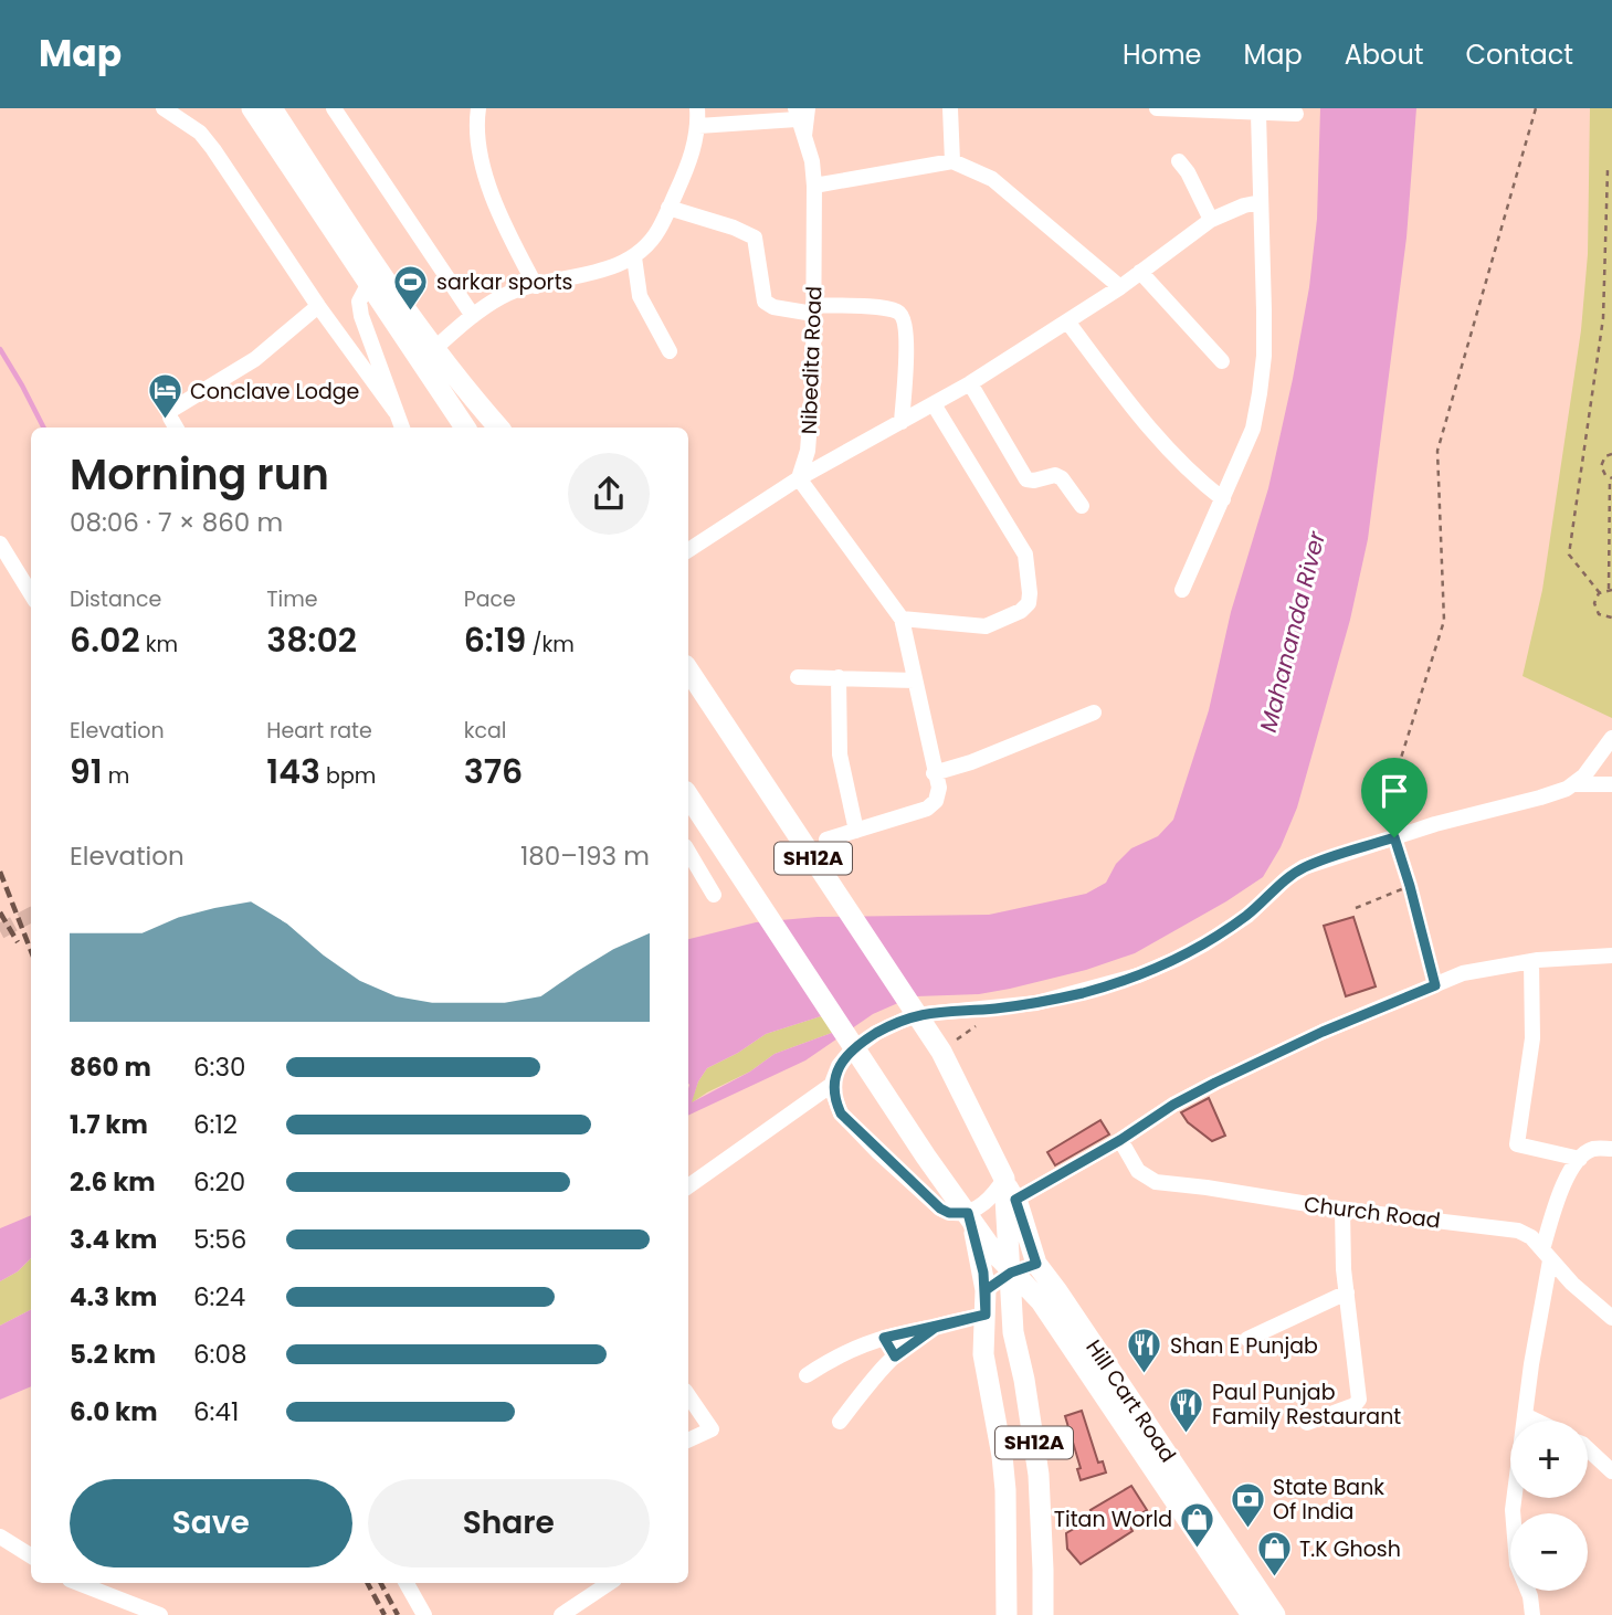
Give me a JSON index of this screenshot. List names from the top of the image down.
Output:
{
  "streets": {
    "main road": ["SH12A", "Hill Cart Road"],
    "street": ["Nibedita Road", "Church Road"]
  },
  "crossings": [
    ["SH12A", "Hill Cart Road"]
  ],
  "water": ["Mahananda River"],
  "places": {
    "sports": ["sarkar sports"],
    "hotel": ["Conclave Lodge"],
    "restaurant": ["Shan E Punjab", "Paul Punjab Family Restaurant"],
    "bank": ["State Bank Of India"],
    "shop": ["Titan World", "T.K Ghosh"]
  },
  "page": {
    "header": "Map",
    "nav": [
      "Home",
      "Map",
      "About",
      "Contact"
    ],
    "heading": ["Morning run", "08:06 · 7 × 860 m"],
    "stats": [
      ["Distance", "6.02 km"],
      ["Time", "38:02"],
      ["Pace", "6:19 /km"],
      ["Elevation", "91 m"],
      ["Heart rate", "143 bpm"],
      ["kcal", "376"]
    ],
    "chart": ["Elevation", "180–193 m"],
    "list": [
      {
        "name": "860 m",
        "note": "6:30"
      },
      {
        "name": "1.7 km",
        "note": "6:12"
      },
      {
        "name": "2.6 km",
        "note": "6:20"
      },
      {
        "name": "3.4 km",
        "note": "5:56"
      },
      {
        "name": "4.3 km",
        "note": "6:24"
      },
      {
        "name": "5.2 km",
        "note": "6:08"
      },
      {
        "name": "6.0 km",
        "note": "6:41"
      }
    ],
    "map_buttons": ["+", "−"],
    "buttons": ["Save", "Share"]
  }
}
